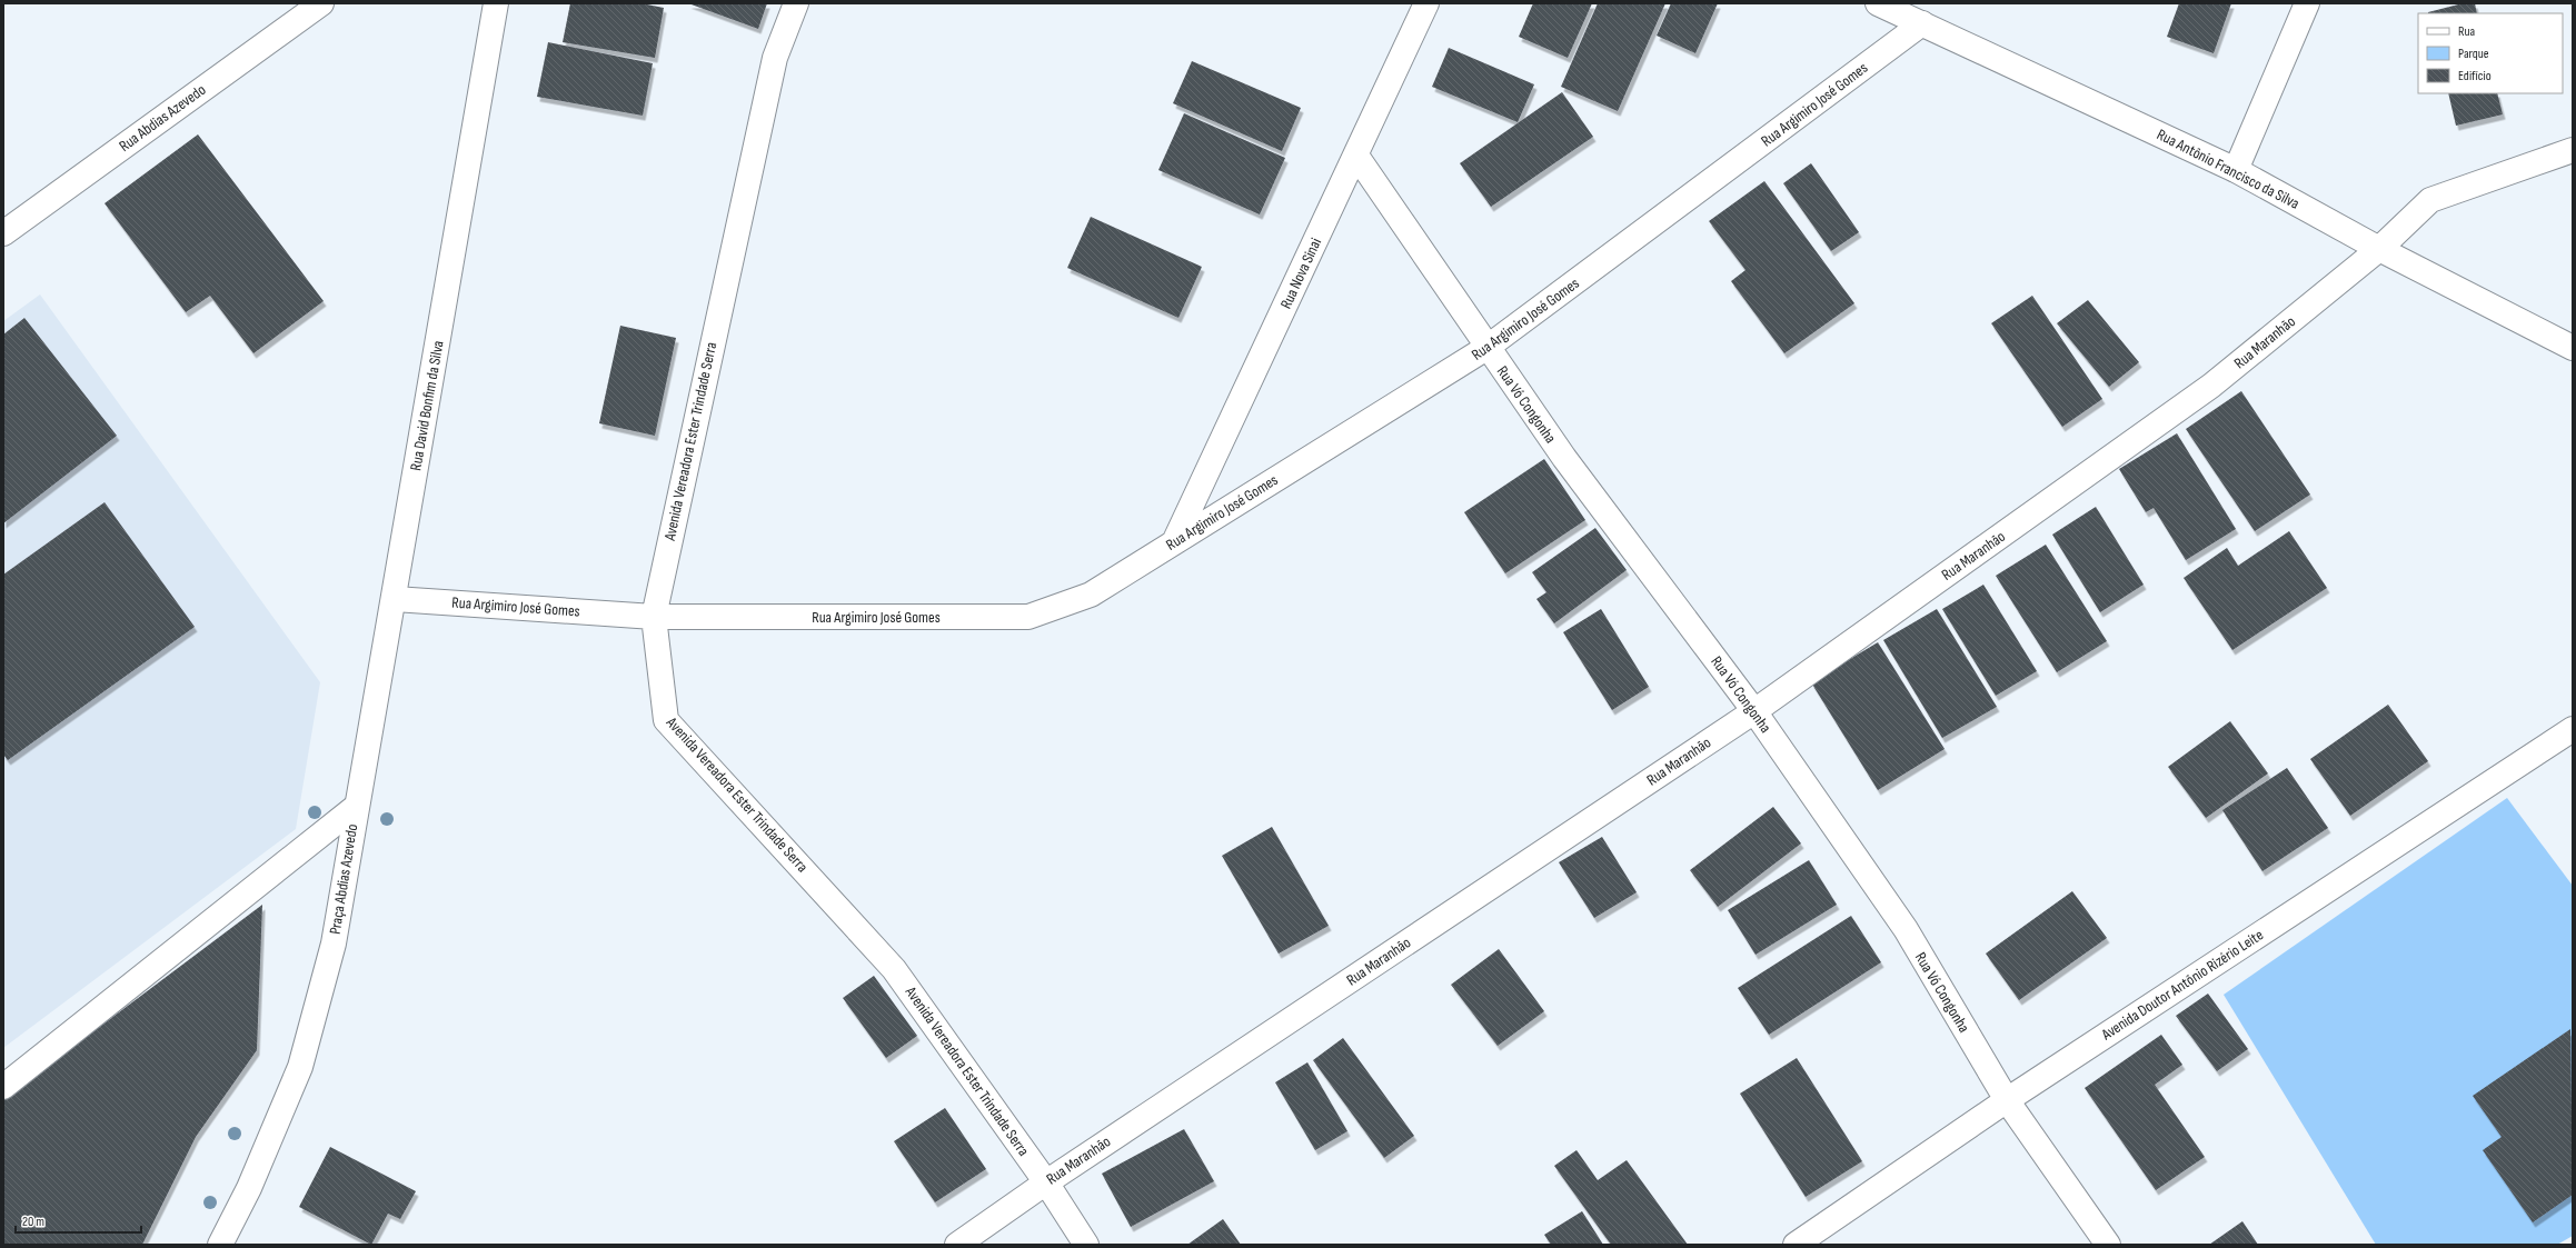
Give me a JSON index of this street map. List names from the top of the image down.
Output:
{
  "streets": {
    "street": [
      "Rua Argimiro José Gomes",
      "Rua Abdias Azevedo",
      "Rua Antônio Francisco da Silva",
      "Rua Nova Sinai",
      "Rua Maranhão",
      "Rua Vó Congonha",
      "Rua David Bonfim da Silva",
      "Avenida Vereadora Ester Trindade Serra",
      "Praça Abdias Azevedo",
      "Avenida Doutor Antônio Rizério Leite"
    ]
  },
  "crossings": [
    ["Rua Argimiro José Gomes", "Rua Antônio Francisco da Silva"],
    ["Rua Argimiro José Gomes", "Rua Nova Sinai"],
    ["Rua Argimiro José Gomes", "Rua Vó Congonha"],
    ["Rua Argimiro José Gomes", "Rua David Bonfim da Silva"],
    ["Rua Argimiro José Gomes", "Avenida Vereadora Ester Trindade Serra"],
    ["Rua Antônio Francisco da Silva", "Rua Maranhão"],
    ["Rua Nova Sinai", "Rua Vó Congonha"],
    ["Rua Maranhão", "Rua Vó Congonha"],
    ["Rua Maranhão", "Avenida Vereadora Ester Trindade Serra"],
    ["Rua Vó Congonha", "Avenida Doutor Antônio Rizério Leite"],
    ["Rua David Bonfim da Silva", "Praça Abdias Azevedo"]
  ],
  "legend": ["Rua", "Parque", "Edifício"],
  "scale_bar": "20 m"
}
